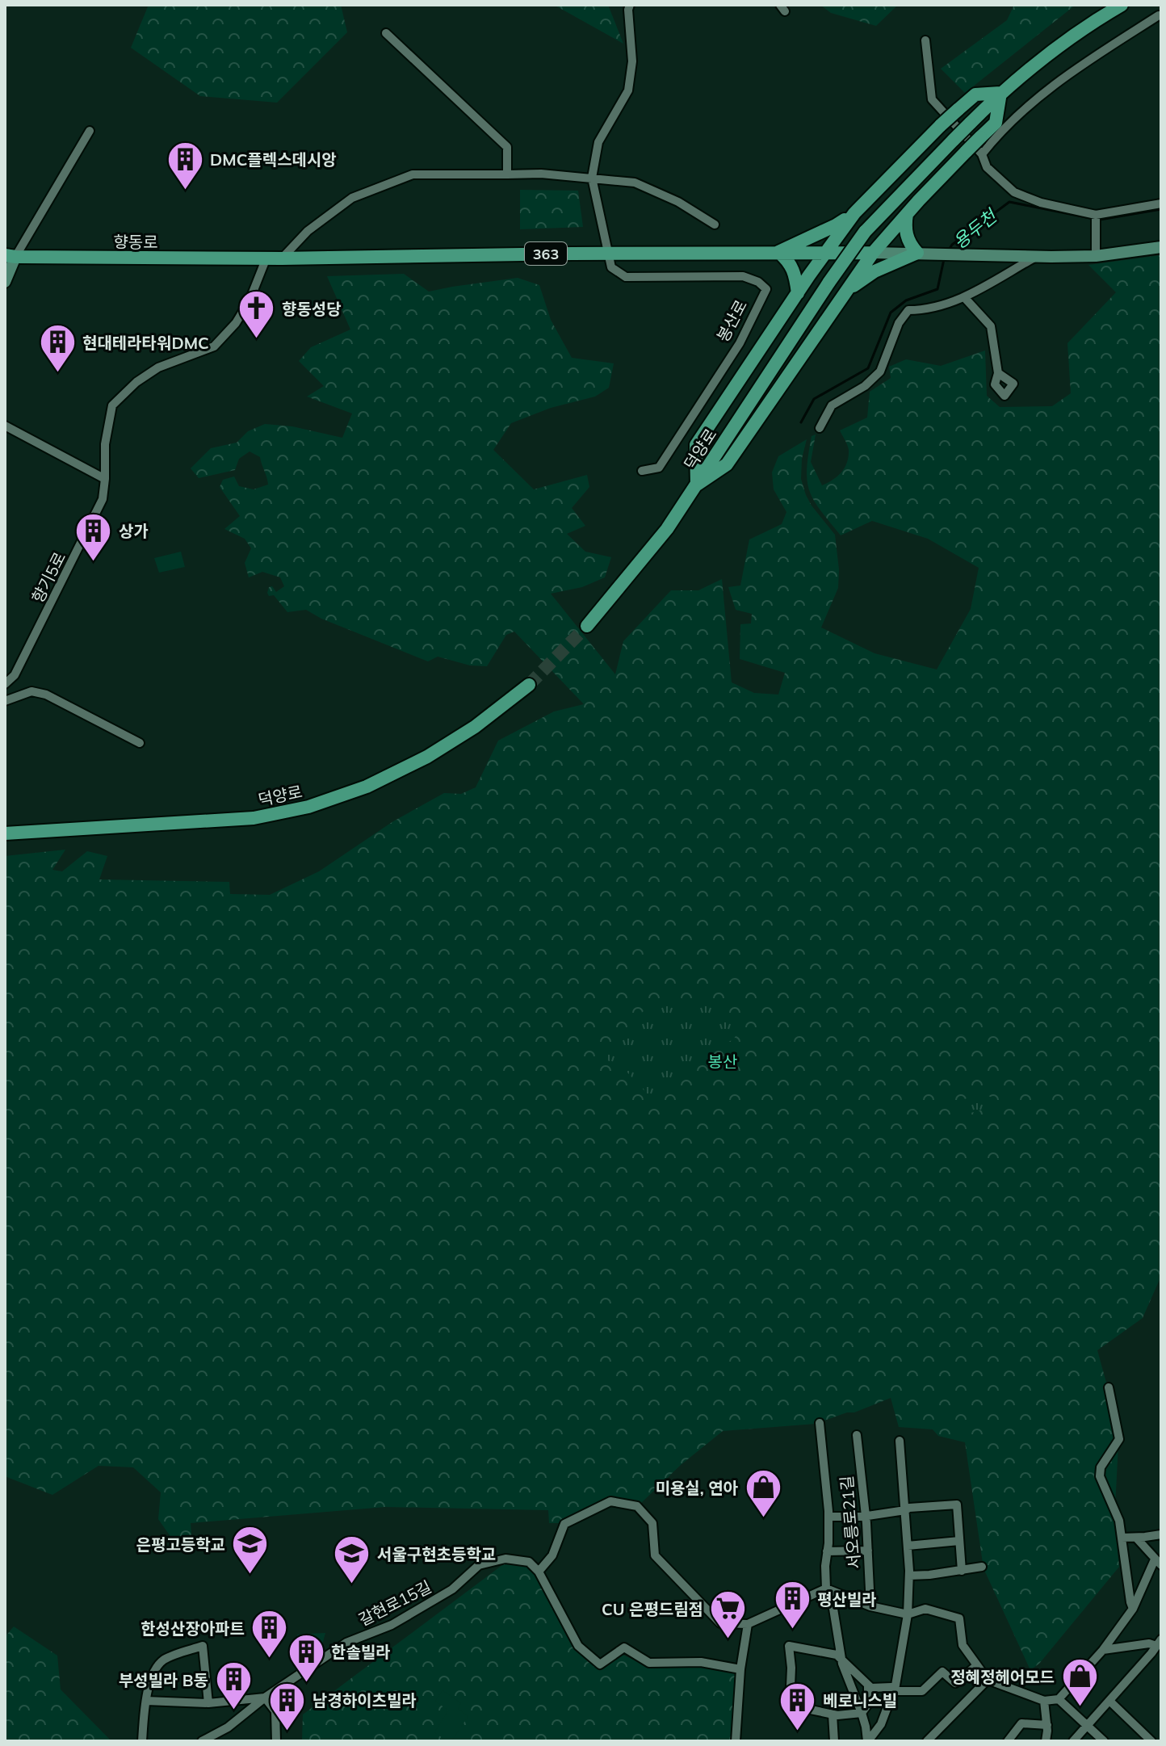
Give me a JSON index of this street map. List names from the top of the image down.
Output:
{
  "streets": {
    "main road": ["향동로", "363", "덕양로"],
    "street": [
      "봉산로",
      "향기5로",
      "서오릉로21길",
      "갈현로15길"
    ]
  },
  "crossings": [
    ["향동로", "363"],
    ["향동로", "향기5로"],
    ["363", "봉산로"],
    ["363", "향기5로"]
  ],
  "water": ["용두천"],
  "parks": ["봉산"],
  "places": {
    "building": [
      "DMC플렉스데시앙",
      "현대테라타워DMC",
      "상가",
      "평산빌라",
      "한성산장아파트",
      "한솔빌라",
      "부성빌라 B동",
      "남경하이츠빌라",
      "베로니스빌"
    ],
    "church": ["향동성당"],
    "shop": ["미용실, 연아", "정혜정헤어모드"],
    "school or university": ["은평고등학교", "서울구현초등학교"],
    "supermarket": ["CU 은평드림점"]
  }
}
